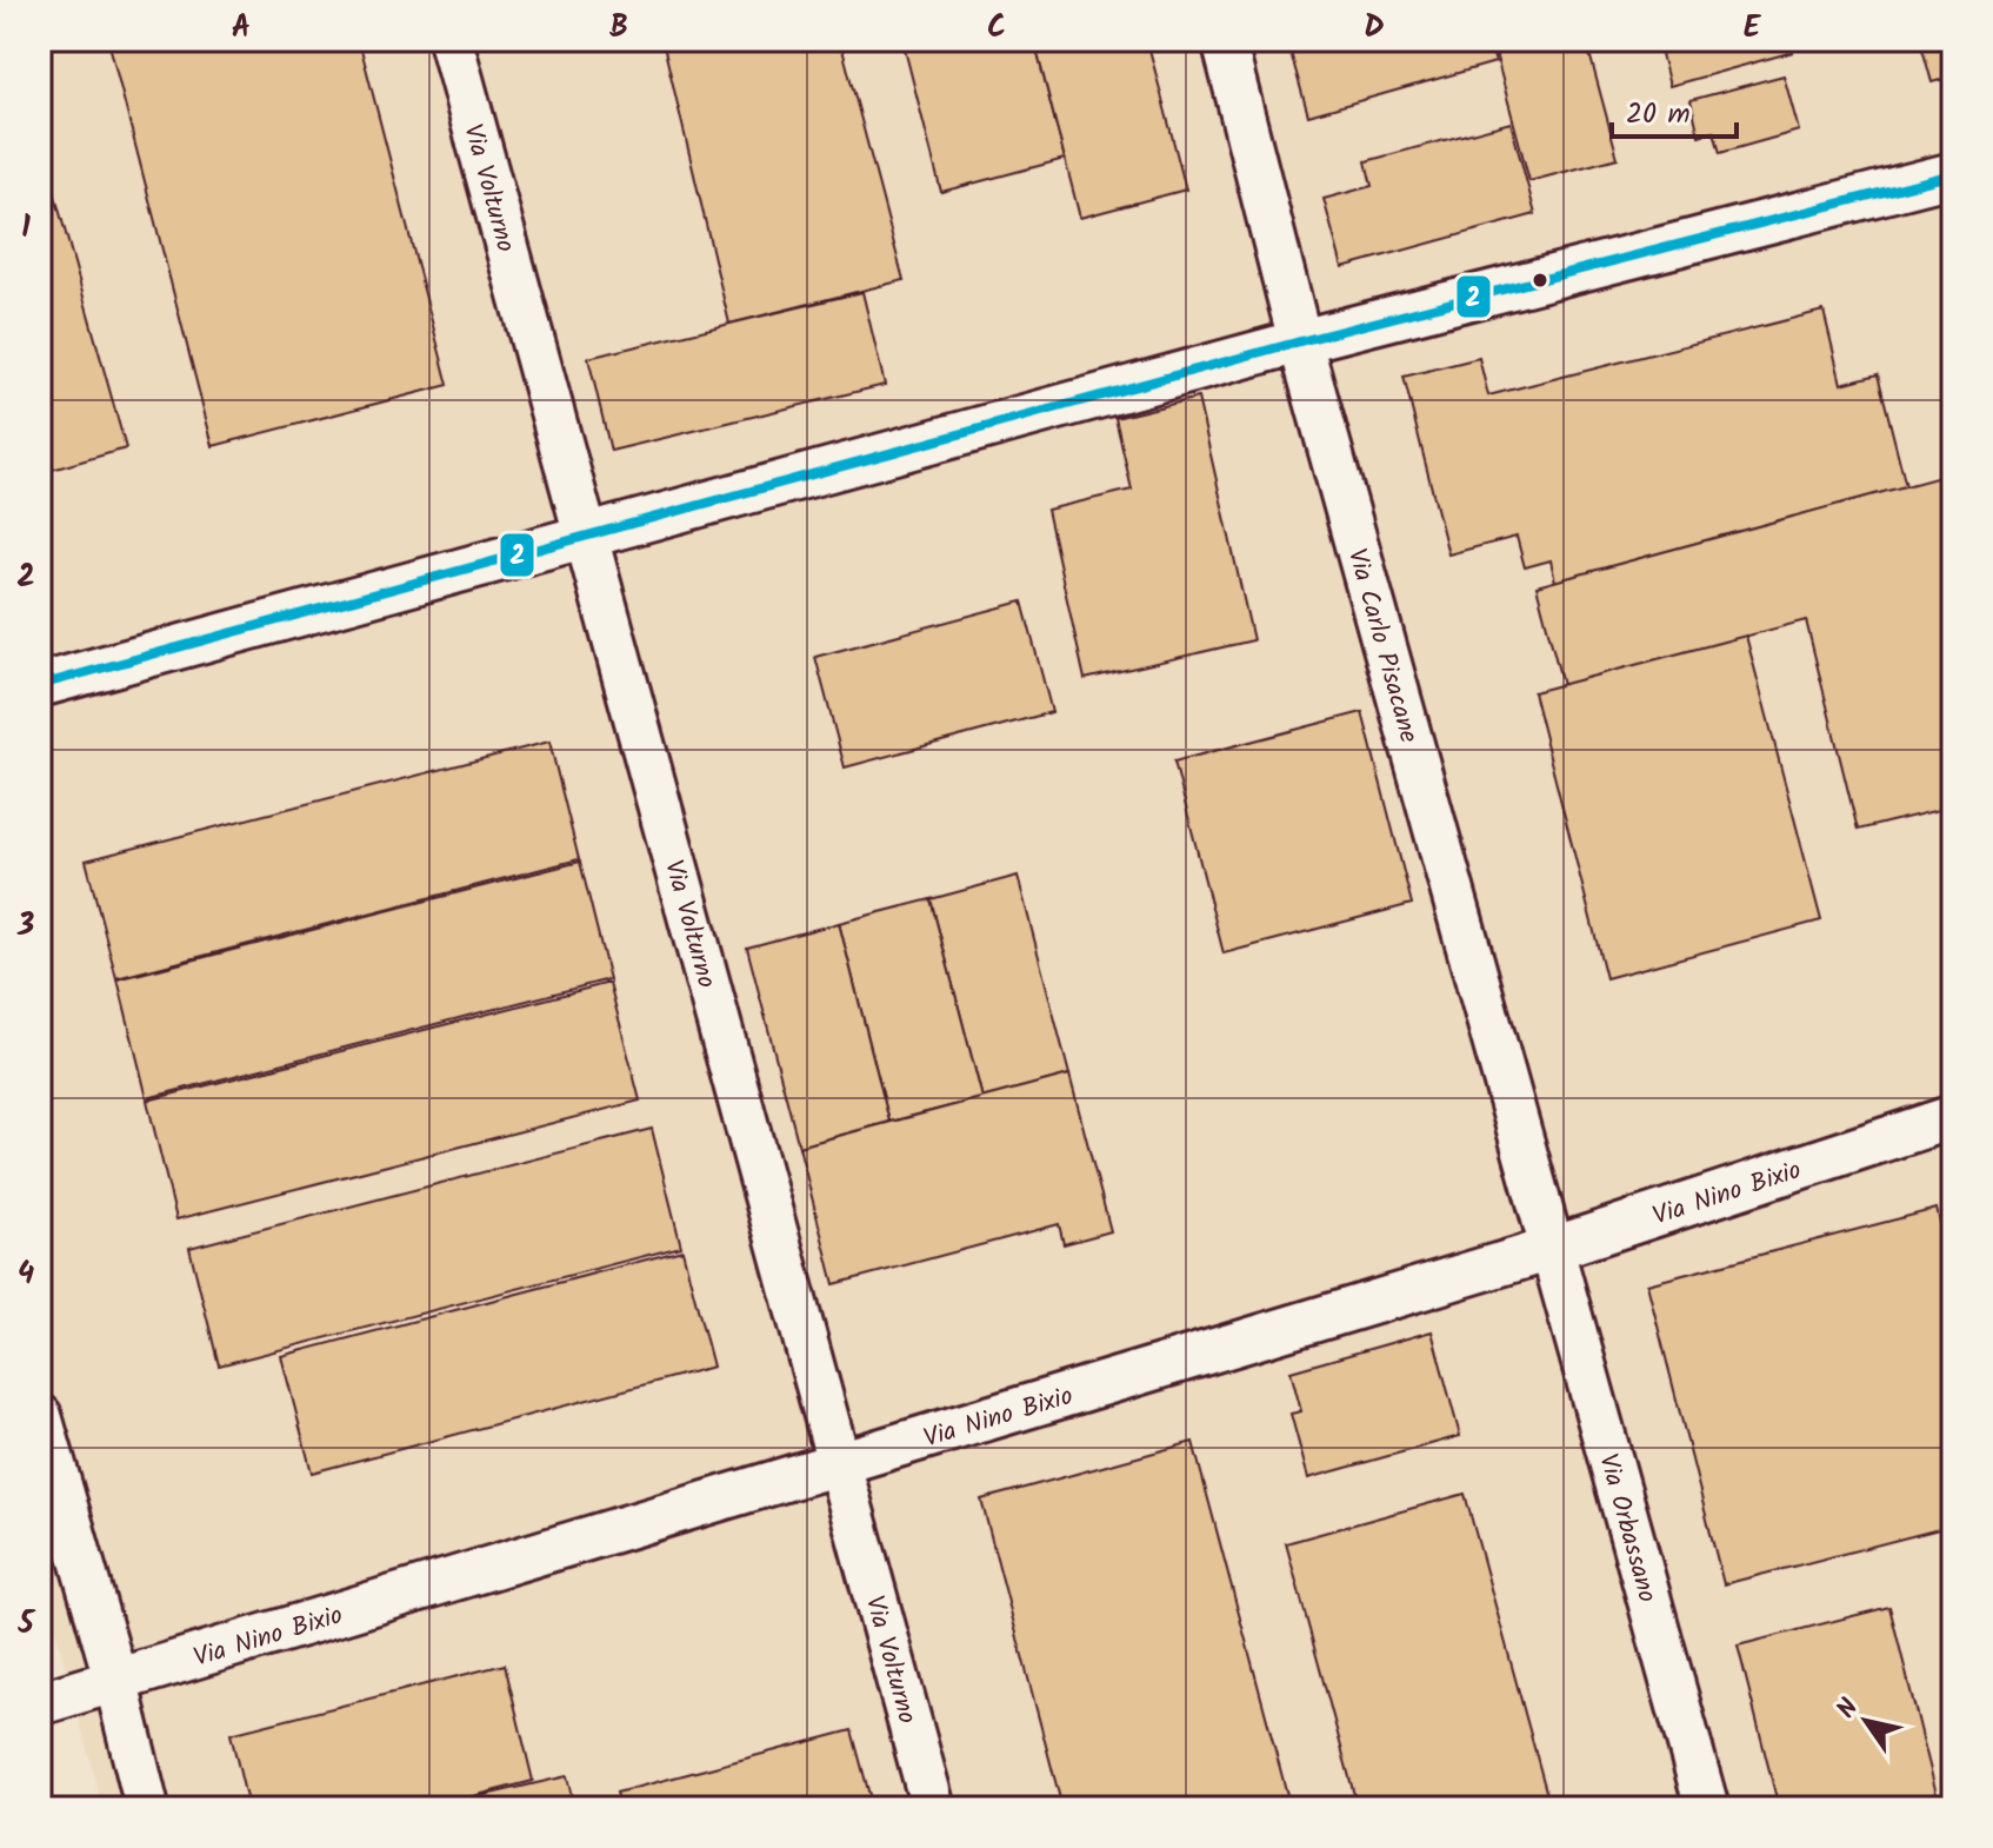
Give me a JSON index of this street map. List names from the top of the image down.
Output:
{
  "streets": {
    "street": [
      "Via Volturno",
      "Via Carlo Pisacane",
      "Via Nino Bixio",
      "Via Orbassano"
    ]
  },
  "crossings": [
    ["Via Volturno", "Via Nino Bixio"],
    ["Via Carlo Pisacane", "Via Nino Bixio"],
    ["Via Carlo Pisacane", "Via Orbassano"],
    ["Via Nino Bixio", "Via Orbassano"]
  ],
  "lines": ["transit line 2"],
  "scale_bar": "20 m",
  "north": "top left",
  "grid": {
    "columns": [
      "A",
      "B",
      "C",
      "D",
      "E"
    ],
    "rows": [
      "1",
      "2",
      "3",
      "4",
      "5"
    ]
  }
}
